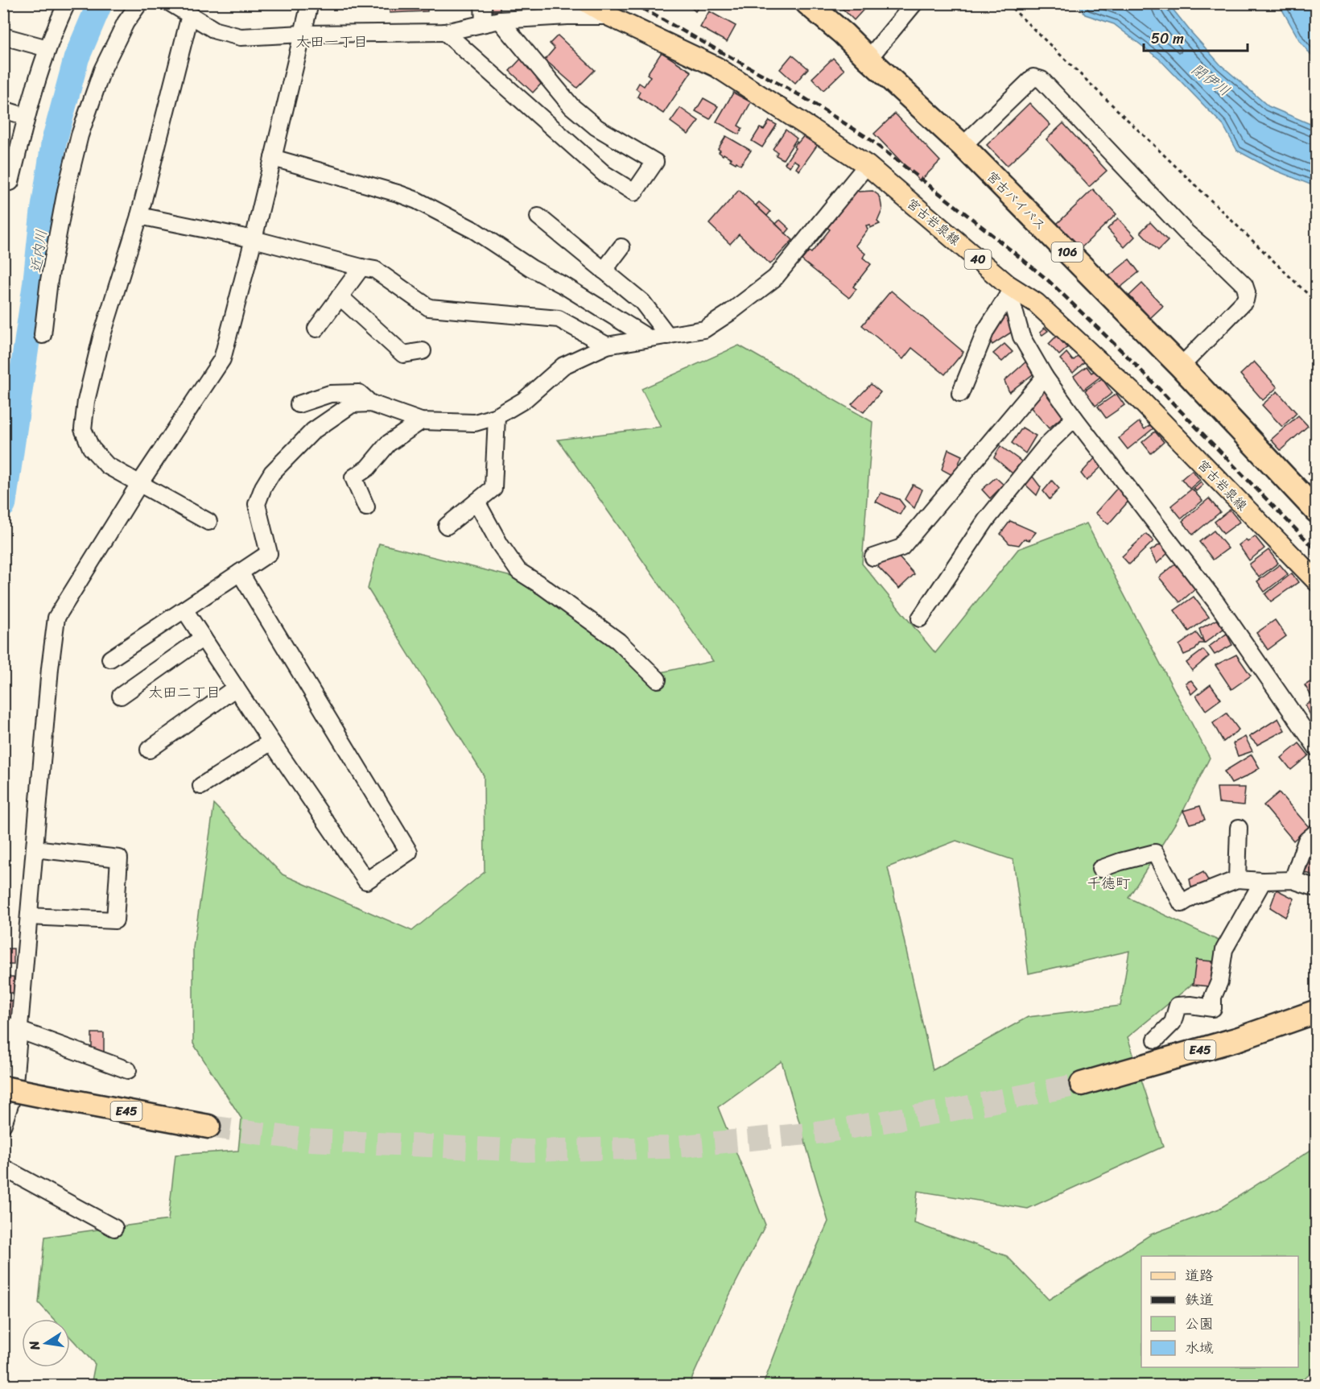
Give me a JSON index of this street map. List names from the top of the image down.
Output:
{
  "streets": {
    "highway": ["宮古バイパス", "106", "E45"],
    "main road": ["宮古岩泉線", "40"]
  },
  "districts": ["太田一丁目", "太田二丁目", "千徳町"],
  "water": ["閉伊川", "近内川"],
  "legend": [
    "道路",
    "鉄道",
    "公園",
    "水域"
  ],
  "scale_bar": "50 m",
  "north": "left"
}
